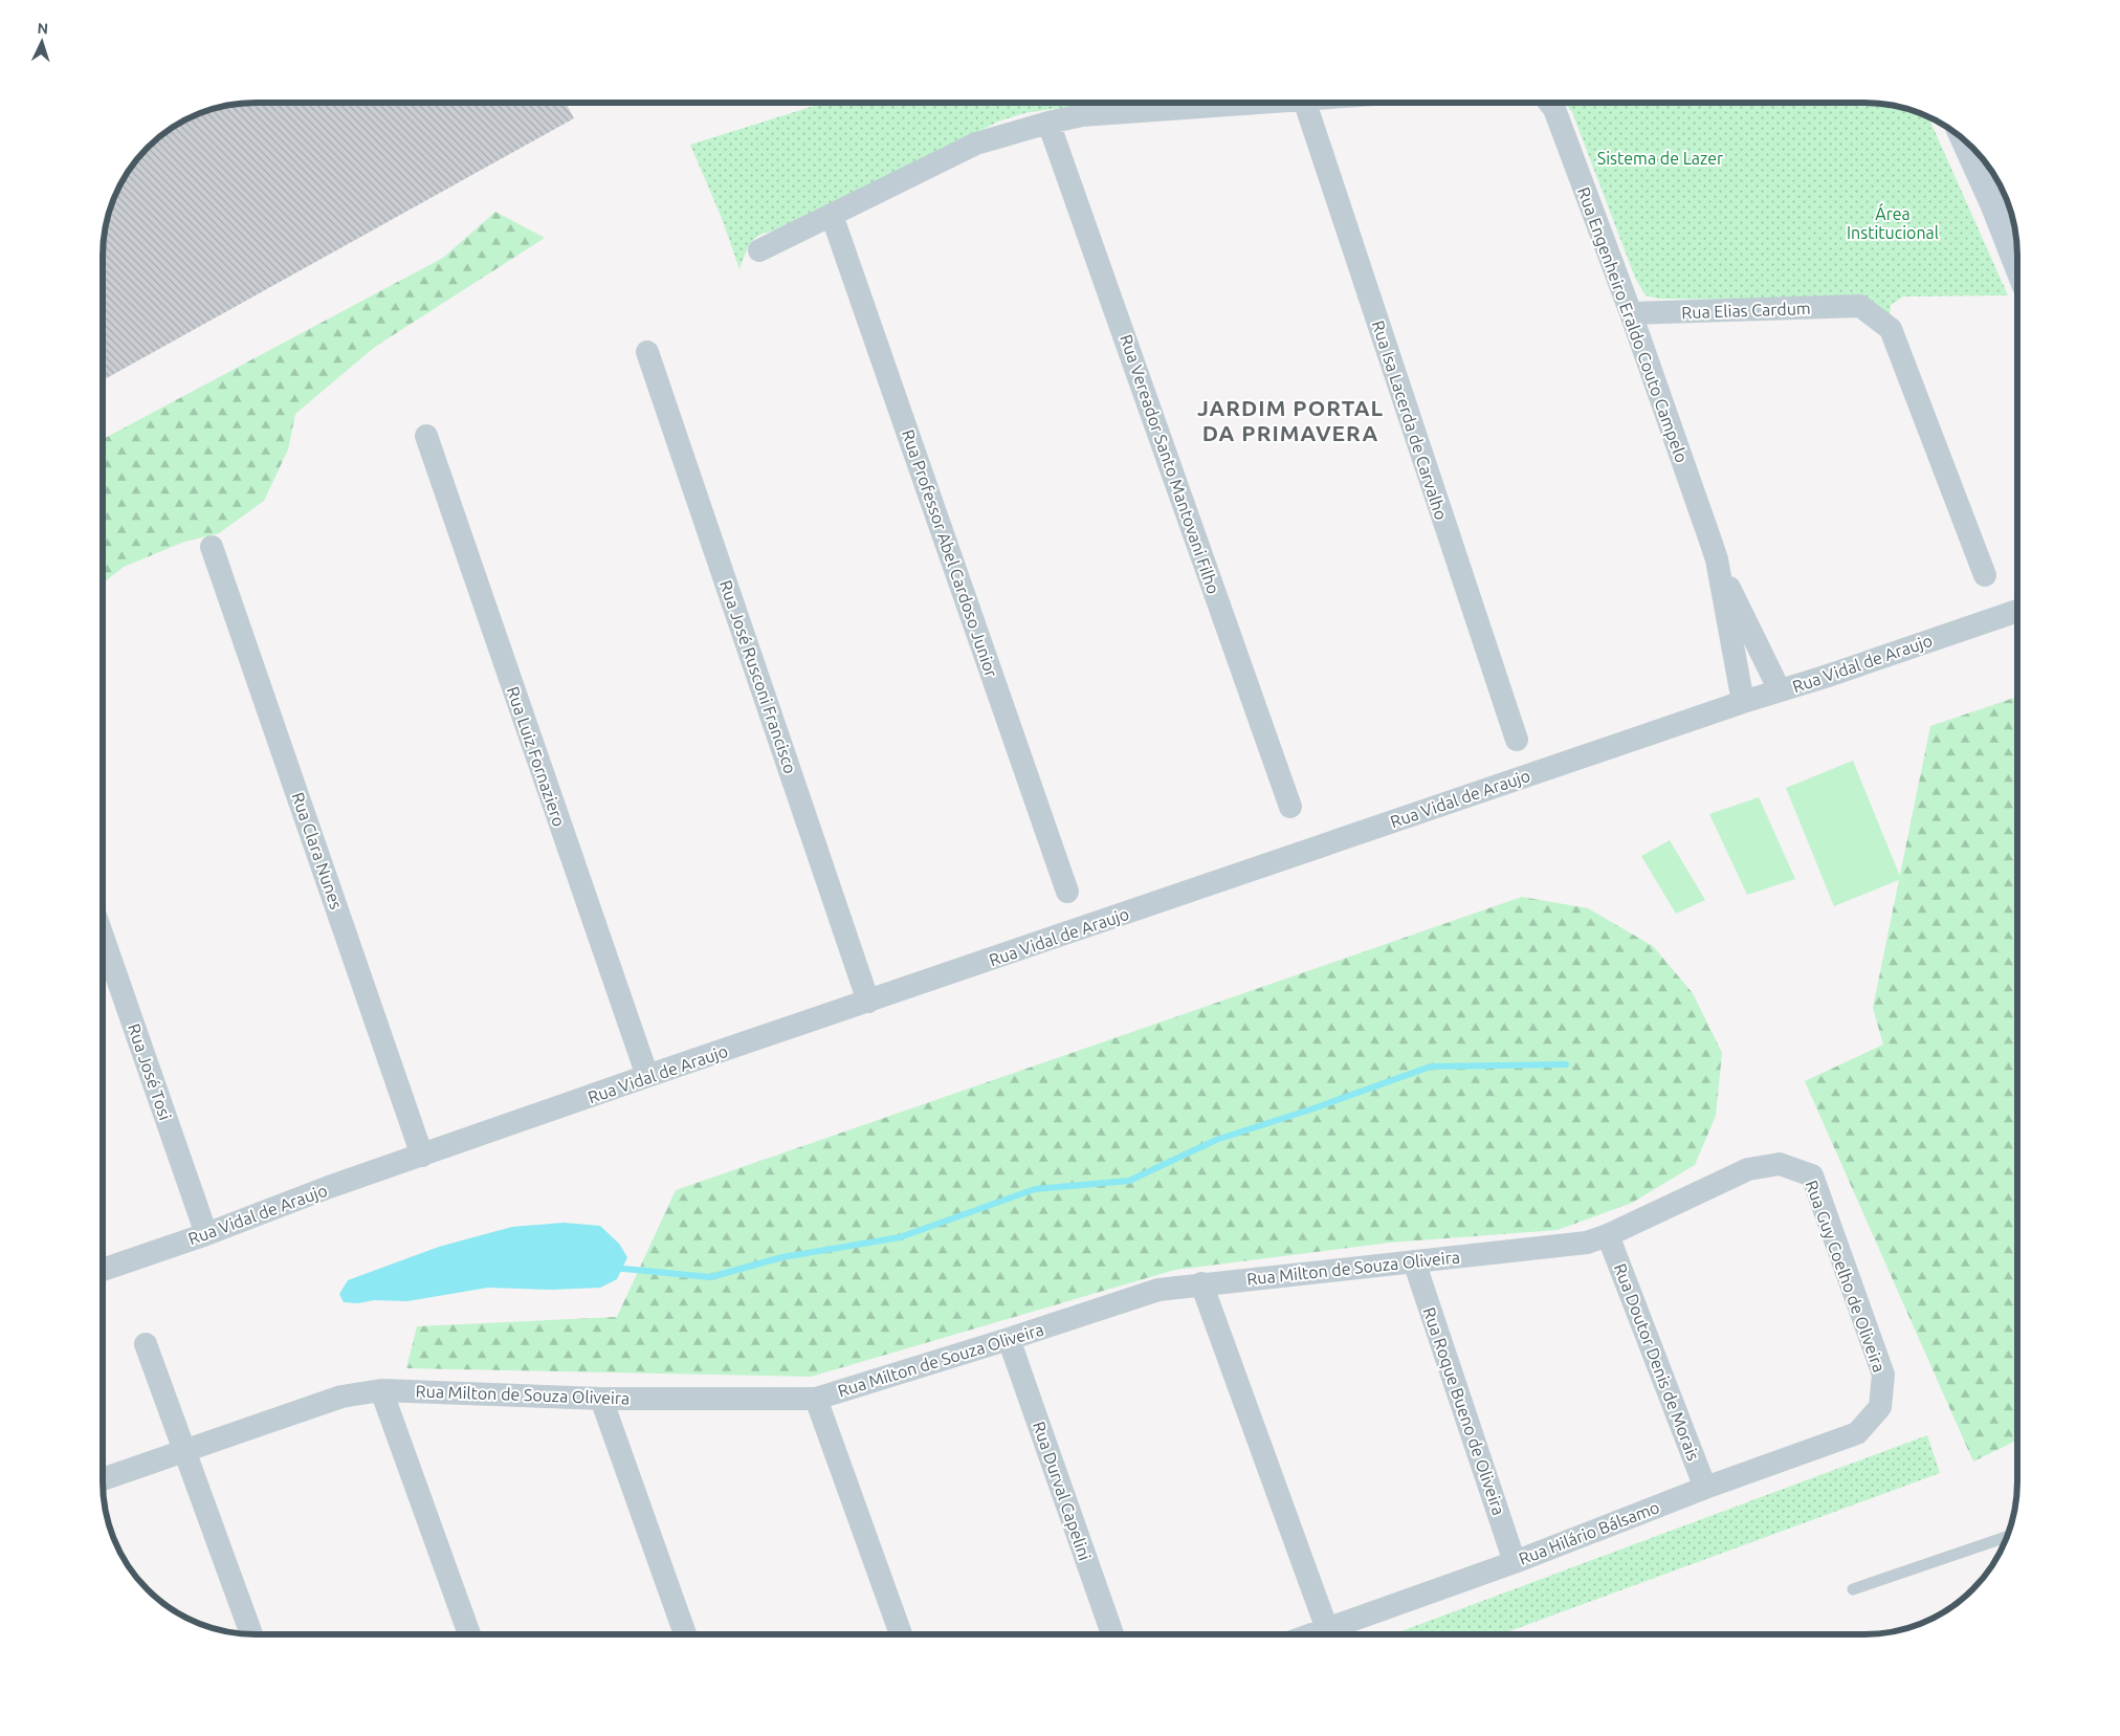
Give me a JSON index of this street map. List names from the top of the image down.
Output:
{
  "streets": {
    "street": [
      "Rua Elias Cardum",
      "Rua Engenheiro Eraldo Couto Campelo",
      "Rua Isa Lacerda de Carvalho",
      "Rua Vereador Santo Mantovani Filho",
      "Rua Professor Abel Cardoso Junior",
      "Rua Vidal de Araujo",
      "Rua José Rusconi Francisco",
      "Rua Luiz Fornaziero",
      "Rua Clara Nunes",
      "Rua José Tosi",
      "Rua Milton de Souza Oliveira",
      "Rua Guy Coelho de Oliveira",
      "Rua Doutor Denis de Morais",
      "Rua Roque Bueno de Oliveira",
      "Rua Durval Capelini",
      "Rua Hilário Bálsamo"
    ]
  },
  "crossings": [
    ["Rua Elias Cardum", "Rua Engenheiro Eraldo Couto Campelo"],
    ["Rua Engenheiro Eraldo Couto Campelo", "Rua Vidal de Araujo"],
    ["Rua Vidal de Araujo", "Rua José Rusconi Francisco"],
    ["Rua Vidal de Araujo", "Rua Luiz Fornaziero"],
    ["Rua Vidal de Araujo", "Rua Clara Nunes"],
    ["Rua Vidal de Araujo", "Rua José Tosi"],
    ["Rua Milton de Souza Oliveira", "Rua Guy Coelho de Oliveira"],
    ["Rua Milton de Souza Oliveira", "Rua Doutor Denis de Morais"],
    ["Rua Milton de Souza Oliveira", "Rua Roque Bueno de Oliveira"],
    ["Rua Milton de Souza Oliveira", "Rua Durval Capelini"],
    ["Rua Guy Coelho de Oliveira", "Rua Hilário Bálsamo"],
    ["Rua Doutor Denis de Morais", "Rua Hilário Bálsamo"],
    ["Rua Roque Bueno de Oliveira", "Rua Hilário Bálsamo"]
  ],
  "districts": ["JARDIM PORTAL DA PRIMAVERA"],
  "parks": ["Sistema de Lazer", "Área Institucional"],
  "north": "top"
}
